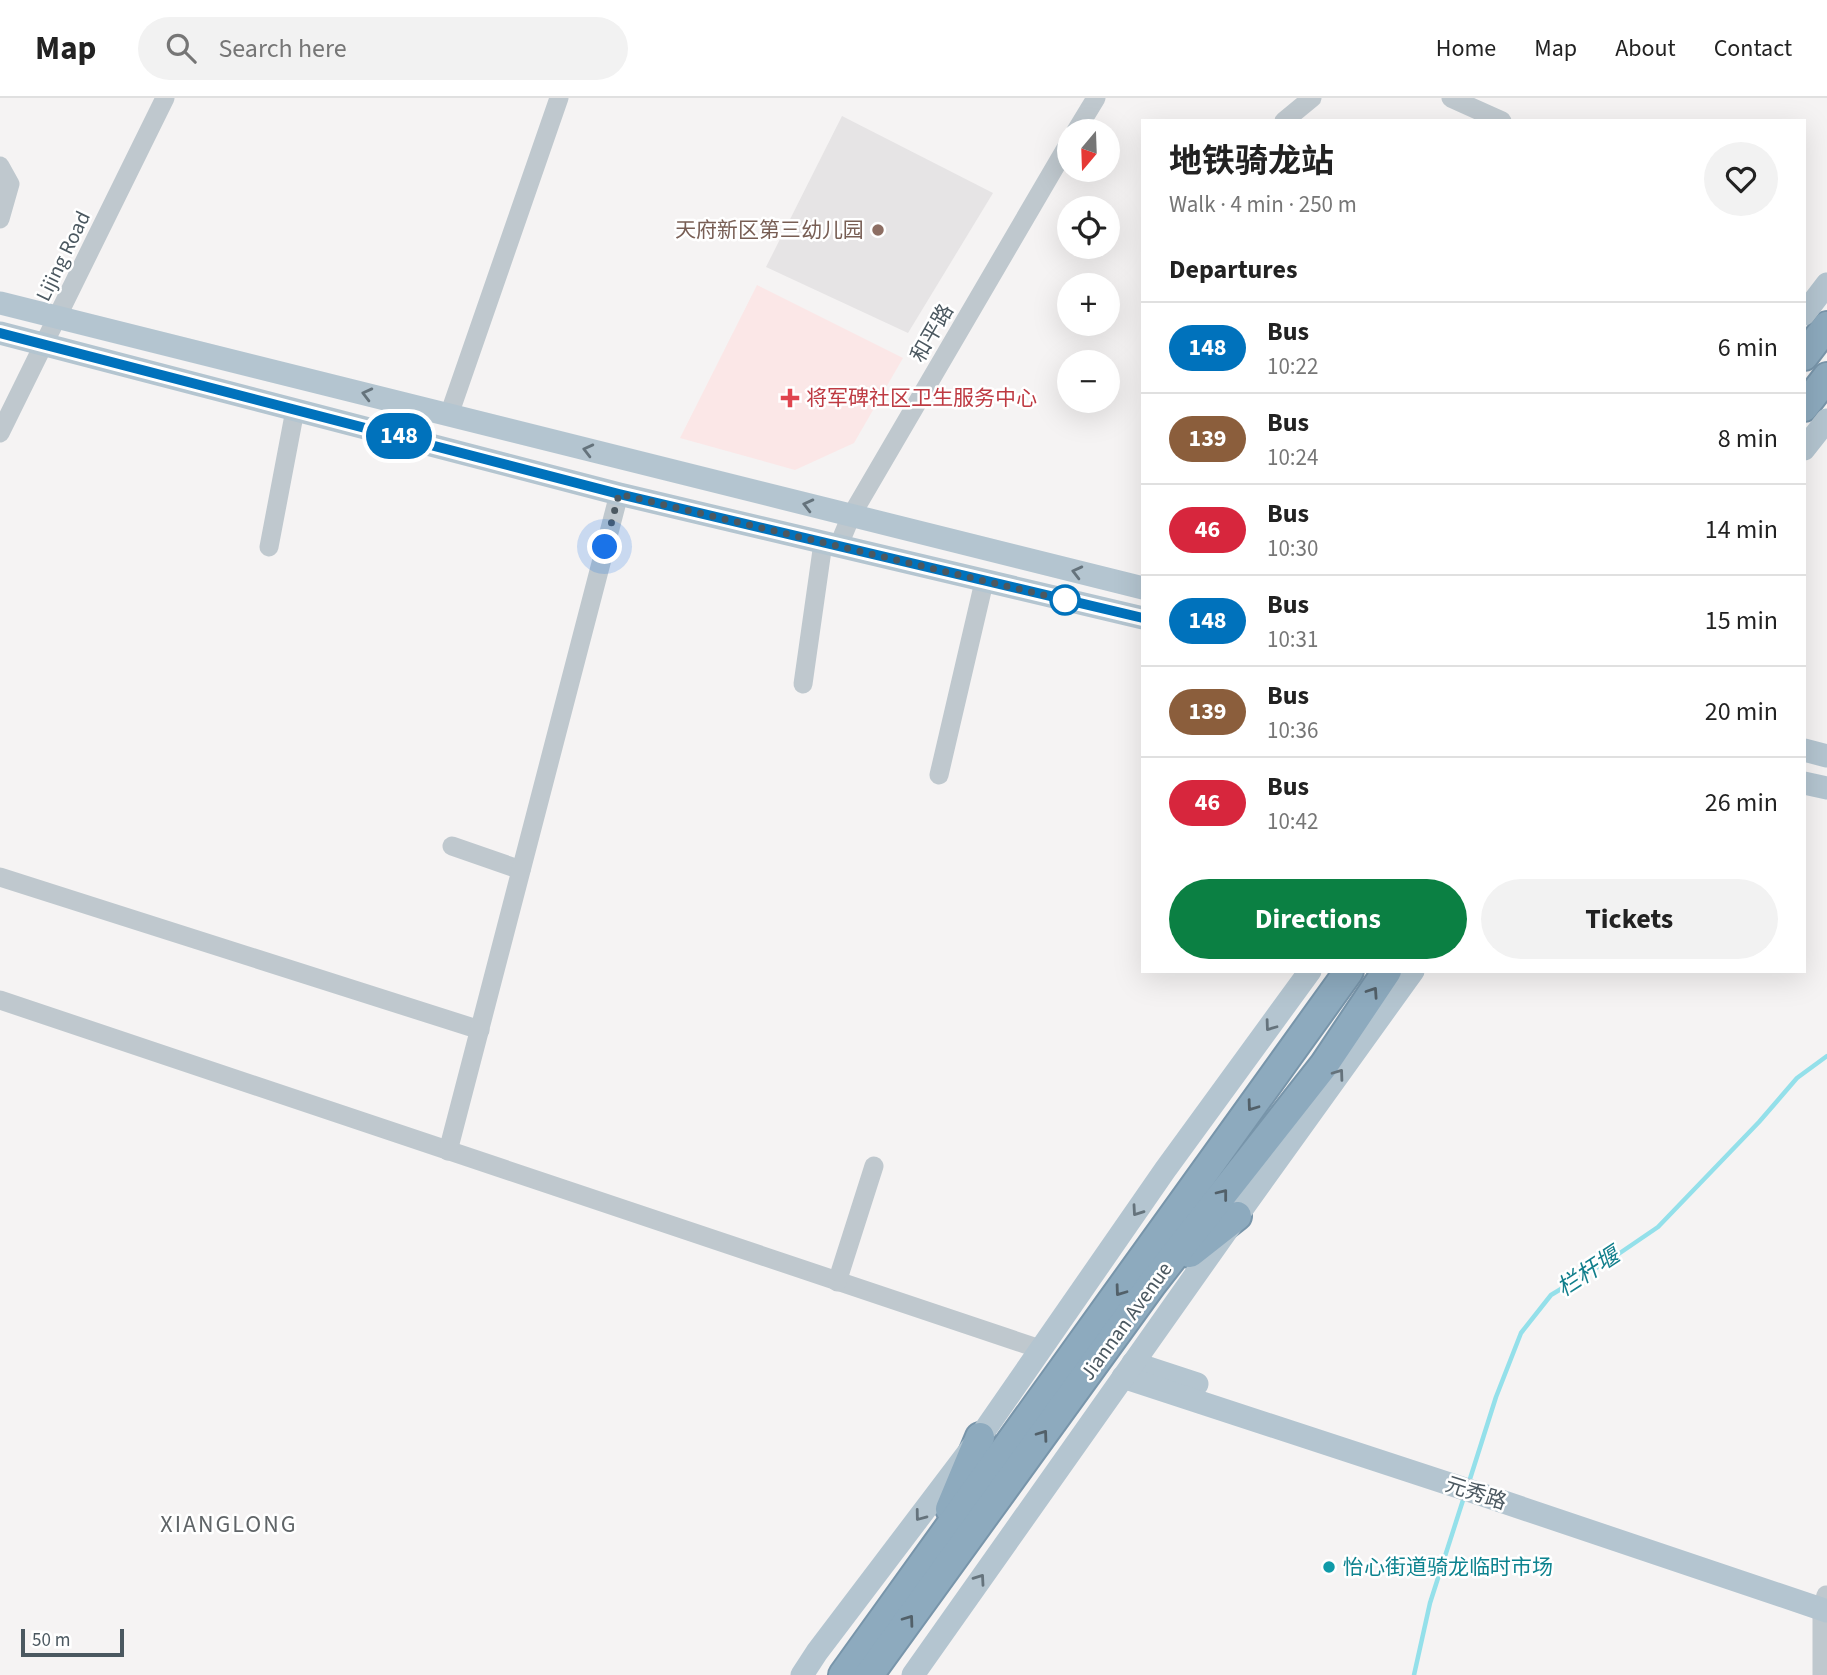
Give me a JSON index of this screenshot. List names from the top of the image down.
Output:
{
  "streets": {
    "highway": ["Jiannan Avenue"],
    "main road": ["元秀路"],
    "street": ["Lijing Road", "和平路"]
  },
  "districts": ["XIANGLONG"],
  "water": ["栏杆堰"],
  "places": {
    "other": ["天府新区第三幼儿园", "怡心街道骑龙临时市场"],
    "health": ["将军碑社区卫生服务中心"]
  },
  "lines": ["bus line 148"],
  "scale_bar": "50 m",
  "north": "bottom",
  "page": {
    "header": "Map",
    "search": "Search here",
    "nav": [
      "Home",
      "Map",
      "About",
      "Contact"
    ],
    "on_map": "148",
    "map_buttons": ["+", "−"],
    "heading": [
      ["地铁骑龙站", "Walk · 4 min · 250 m"],
      "Departures"
    ],
    "list": [
      {
        "mark": "148",
        "name": "Bus",
        "note": "10:22",
        "value": "6 min"
      },
      {
        "mark": "139",
        "name": "Bus",
        "note": "10:24",
        "value": "8 min"
      },
      {
        "mark": "46",
        "name": "Bus",
        "note": "10:30",
        "value": "14 min"
      },
      {
        "mark": "148",
        "name": "Bus",
        "note": "10:31",
        "value": "15 min"
      },
      {
        "mark": "139",
        "name": "Bus",
        "note": "10:36",
        "value": "20 min"
      },
      {
        "mark": "46",
        "name": "Bus",
        "note": "10:42",
        "value": "26 min"
      }
    ],
    "buttons": ["Directions", "Tickets"],
    "scale": "50 m"
  }
}
